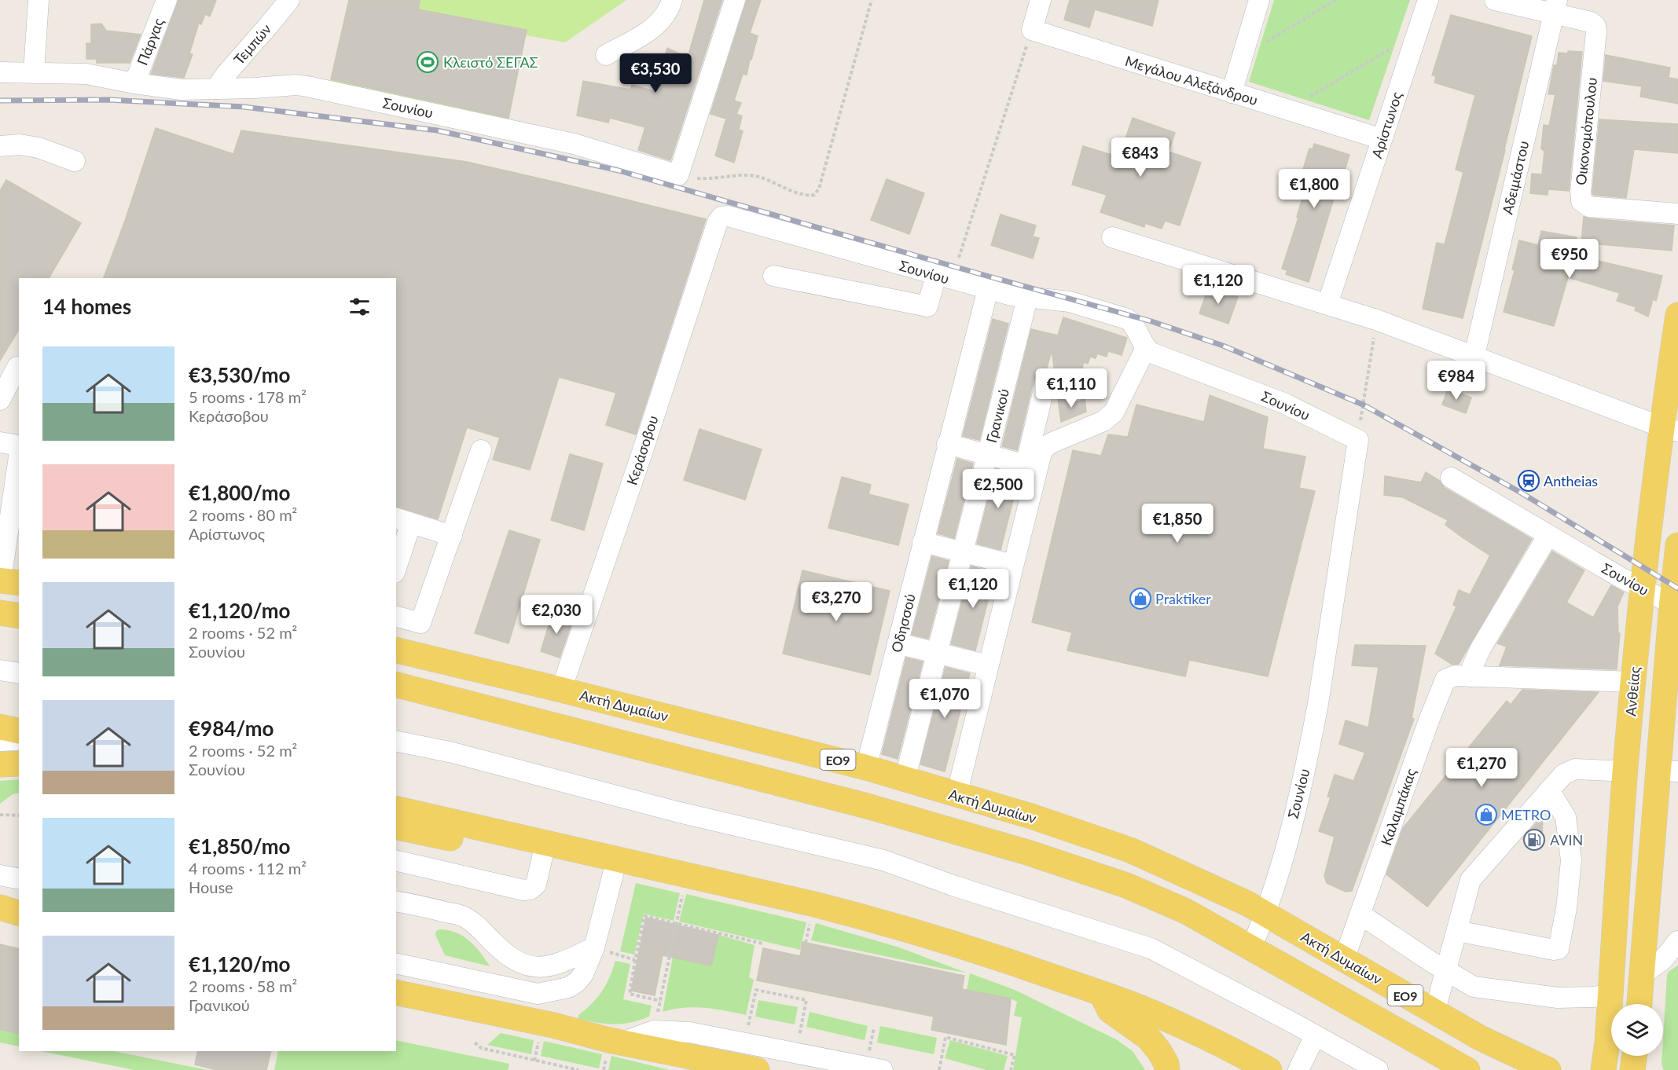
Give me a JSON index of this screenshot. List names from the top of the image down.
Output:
{
  "streets": {
    "main road": ["Ανθείας", "Ακτή Δυμαίων", "ΕΟ9"],
    "street": [
      "Πάργας",
      "Τεμπών",
      "Μεγάλου Αλεξάνδρου",
      "Σουνίου",
      "Αρίστωνος",
      "Οικονομόπουλου",
      "Αδειμάστου",
      "Γρανικού",
      "Κεράσοβου",
      "Οδησσού",
      "Καλαμπάκας"
    ]
  },
  "crossings": [
    ["Πάργας", "Σουνίου"],
    ["Τεμπών", "Σουνίου"],
    ["Μεγάλου Αλεξάνδρου", "Αρίστωνος"],
    ["Σουνίου", "Γρανικού"],
    ["Σουνίου", "Κεράσοβου"],
    ["Σουνίου", "Οδησσού"],
    ["Σουνίου", "Ανθείας"],
    ["Σουνίου", "Ακτή Δυμαίων"],
    ["Σουνίου", "ΕΟ9"],
    ["Οικονομόπουλου", "Αδειμάστου"],
    ["Γρανικού", "Ακτή Δυμαίων"],
    ["Κεράσοβου", "Ακτή Δυμαίων"],
    ["Οδησσού", "Ακτή Δυμαίων"],
    ["Ανθείας", "Καλαμπάκας"],
    ["Ακτή Δυμαίων", "Καλαμπάκας"]
  ],
  "places": {
    "sports": ["Κλειστό ΣΕΓΑΣ"],
    "station": ["Antheias"],
    "shop": ["Praktiker", "METRO"],
    "fuel station": ["AVIN"]
  },
  "page": {
    "price": [
      "€3,530",
      "€843",
      "€1,800",
      "€950",
      "€1,120",
      "€984",
      "€1,110",
      "€2,500",
      "€1,850",
      "€1,120",
      "€3,270",
      "€2,030",
      "€1,070",
      "€1,270"
    ],
    "heading": "14 homes",
    "list": [
      {
        "name": "€3,530/mo",
        "note": "5 rooms · 178 m² · Κεράσοβου"
      },
      {
        "name": "€1,800/mo",
        "note": "2 rooms · 80 m² · Αρίστωνος"
      },
      {
        "name": "€1,120/mo",
        "note": "2 rooms · 52 m² · Σουνίου"
      },
      {
        "name": "€984/mo",
        "note": "2 rooms · 52 m² · Σουνίου"
      },
      {
        "name": "€1,850/mo",
        "note": "4 rooms · 112 m² · House"
      },
      {
        "name": "€1,120/mo",
        "note": "2 rooms · 58 m² · Γρανικού"
      }
    ]
  }
}
